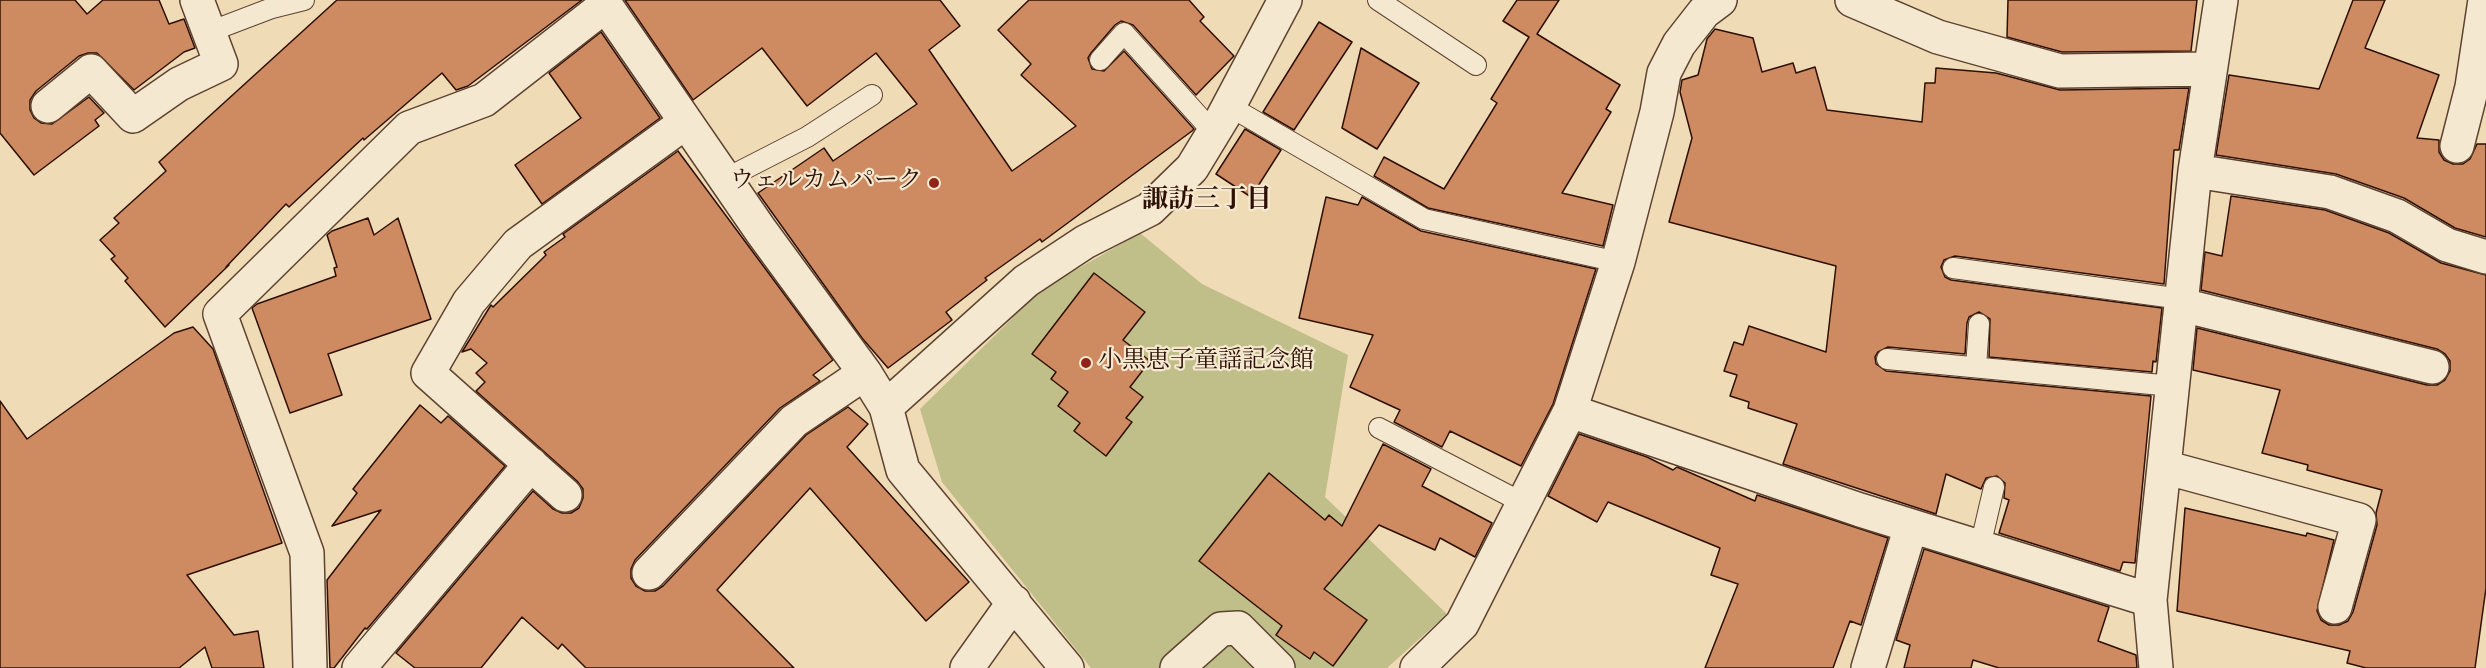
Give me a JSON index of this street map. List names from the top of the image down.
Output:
{
  "districts": ["諏訪三丁目"],
  "places": ["ウェルカムパーク", "小黒恵子童謡記念館"]
}
